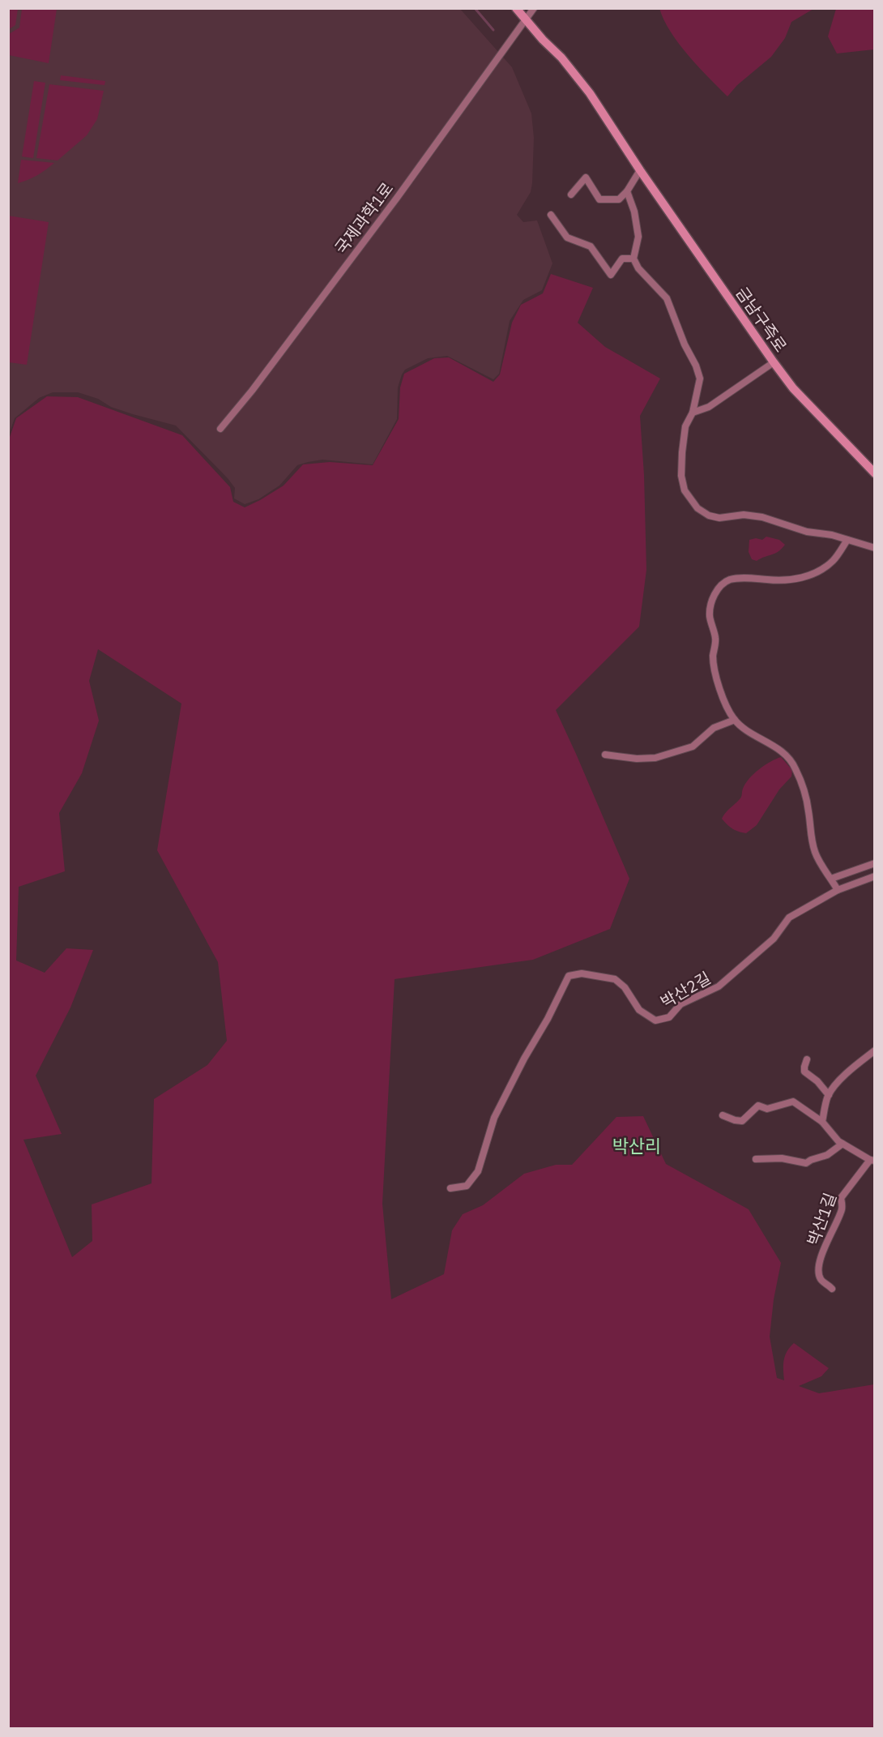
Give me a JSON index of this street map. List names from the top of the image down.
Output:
{
  "streets": {
    "main road": ["금남구즉로"],
    "street": ["국제과학1로", "박산2길", "박산1길"]
  },
  "crossings": [
    ["국제과학1로", "금남구즉로"]
  ],
  "districts": ["박산리"]
}
